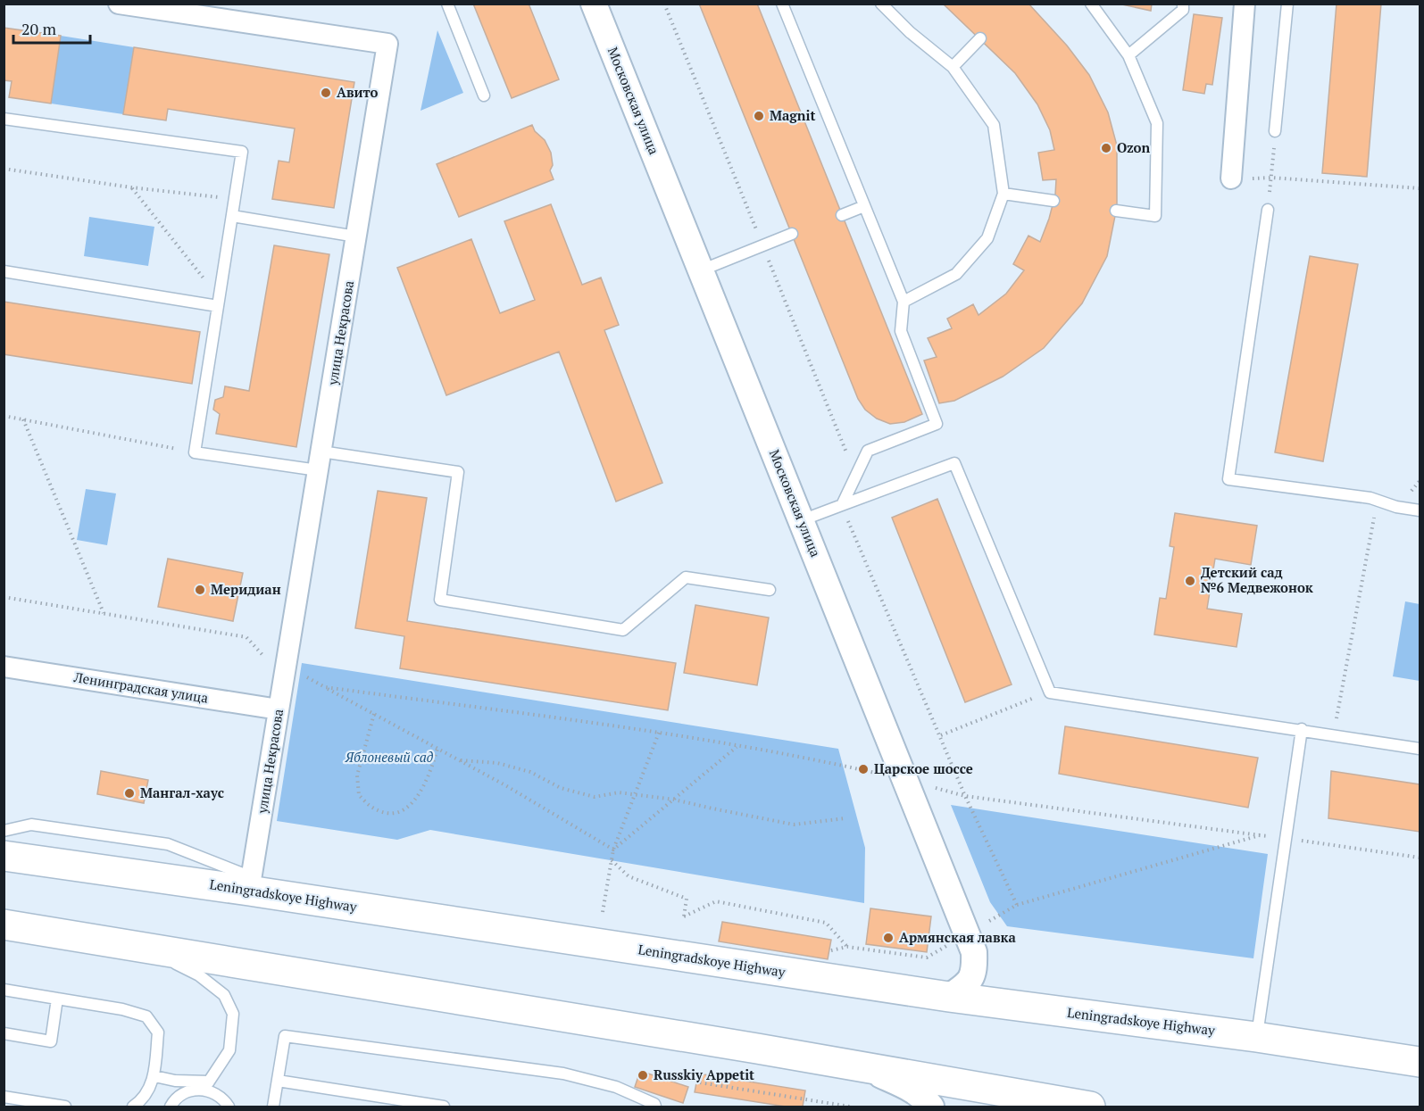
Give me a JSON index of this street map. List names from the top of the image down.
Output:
{
  "streets": {
    "highway": ["Leningradskoye Highway"],
    "street": ["Московская улица", "улица Некрасова", "Ленинградская улица"]
  },
  "crossings": [
    ["Московская улица", "Leningradskoye Highway"],
    ["улица Некрасова", "Ленинградская улица"],
    ["улица Некрасова", "Leningradskoye Highway"]
  ],
  "parks": ["Яблоневый сад"],
  "places": [
    "Авито",
    "Magnit",
    "Ozon",
    "Детский сад №6 Медвежонок",
    "Меридиан",
    "Царское шоссе",
    "Мангал-хаус",
    "Армянская лавка",
    "Russkiy Appetit"
  ],
  "scale_bar": "20 m"
}
